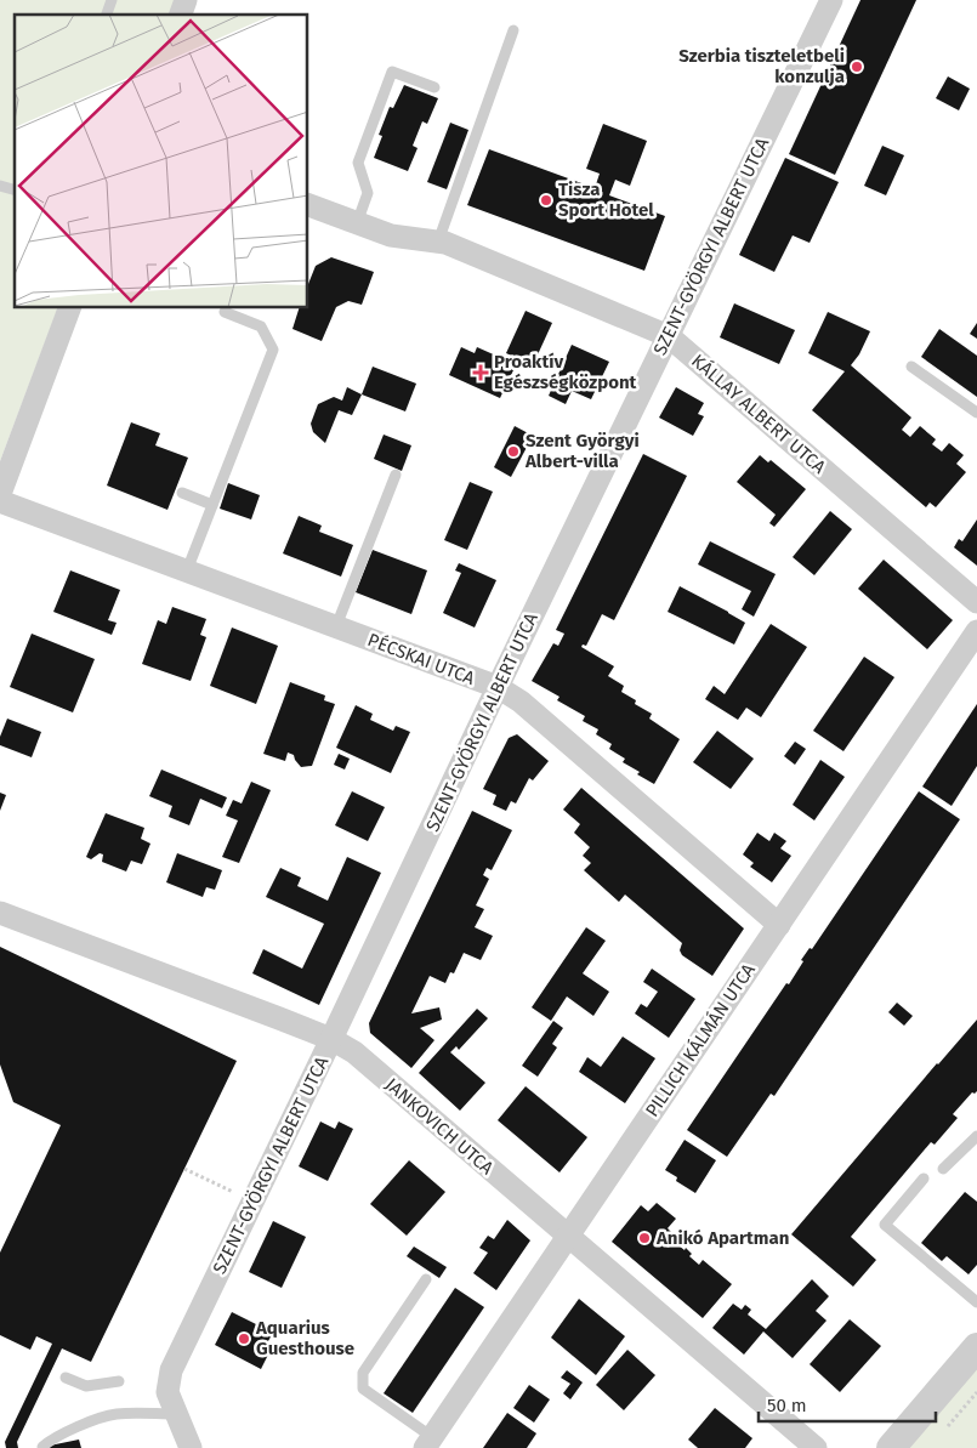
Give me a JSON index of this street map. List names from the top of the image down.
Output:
{
  "streets": {
    "street": [
      "SZENT-GYÖRGYI ALBERT UTCA",
      "KÁLLAY ALBERT UTCA",
      "PÉCSKAI UTCA",
      "PILLICH KÁLMÁN UTCA",
      "JANKOVICH UTCA"
    ]
  },
  "crossings": [
    ["SZENT-GYÖRGYI ALBERT UTCA", "KÁLLAY ALBERT UTCA"],
    ["SZENT-GYÖRGYI ALBERT UTCA", "PÉCSKAI UTCA"],
    ["SZENT-GYÖRGYI ALBERT UTCA", "JANKOVICH UTCA"],
    ["PÉCSKAI UTCA", "PILLICH KÁLMÁN UTCA"],
    ["PILLICH KÁLMÁN UTCA", "JANKOVICH UTCA"]
  ],
  "places": {
    "other": [
      "Szerbia tiszteletbeli konzulja",
      "Tisza Sport Hotel",
      "Szent Györgyi Albert-villa",
      "Anikó Apartman",
      "Aquarius Guesthouse"
    ],
    "health": ["Proaktív Egészségközpont"]
  },
  "scale_bar": "50 m"
}
